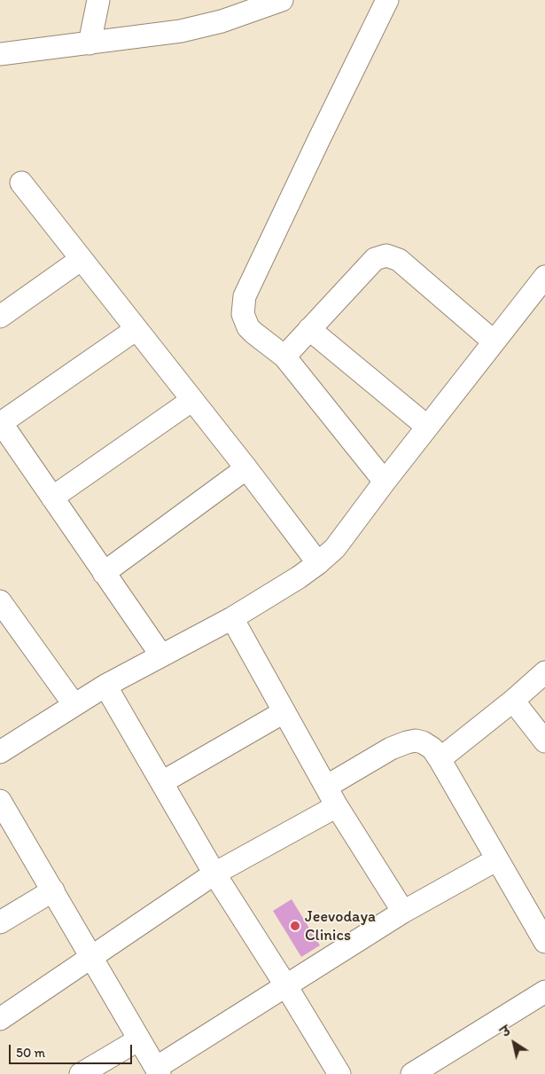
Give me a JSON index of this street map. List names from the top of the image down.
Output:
{
  "places": ["Jeevodaya Clinics"],
  "scale_bar": "50 m",
  "north": "top left"
}
